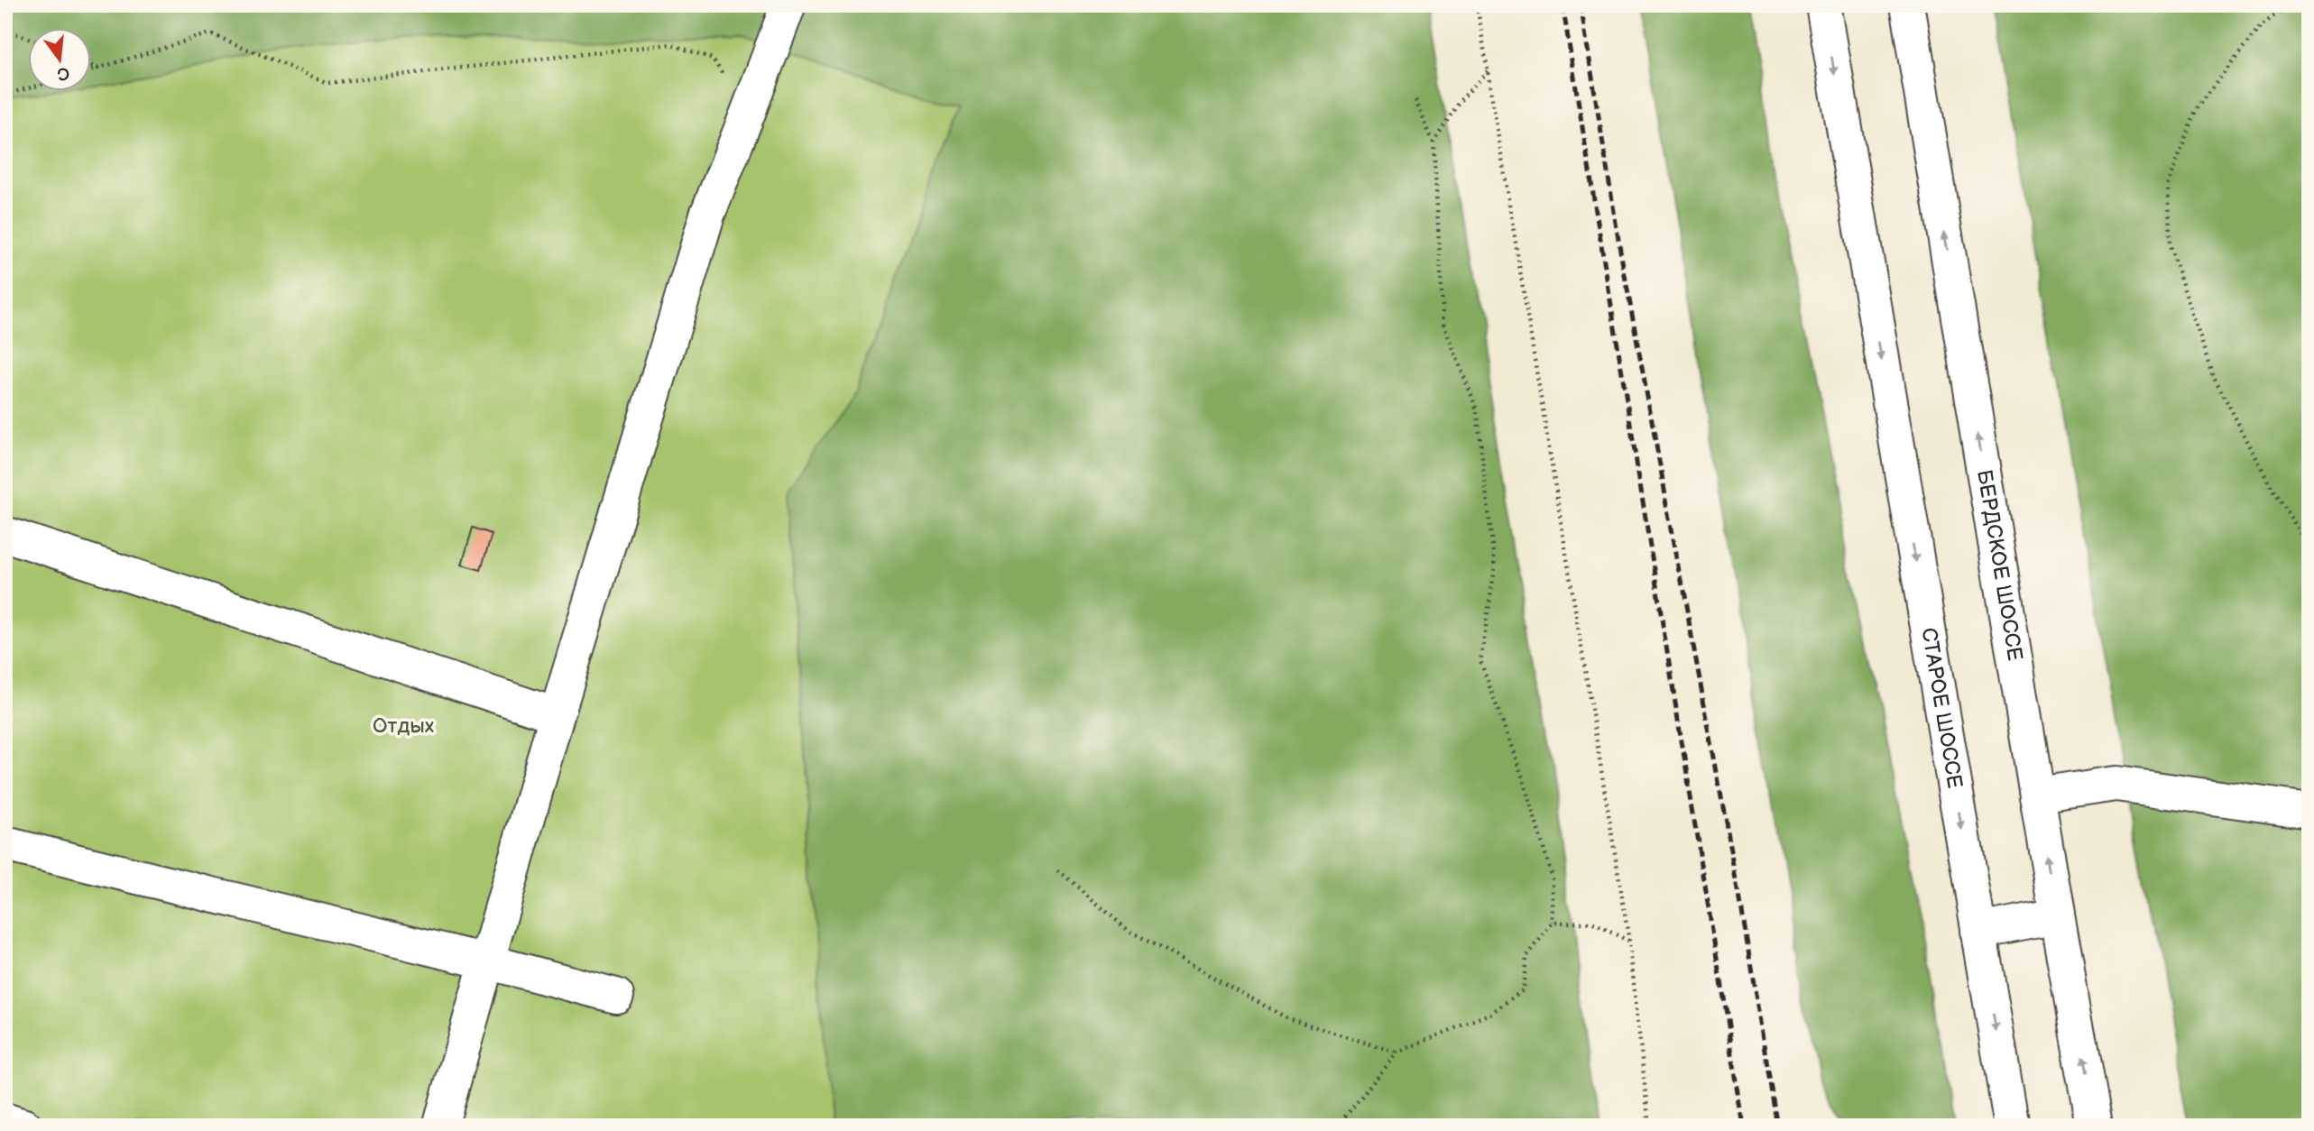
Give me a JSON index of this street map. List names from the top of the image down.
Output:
{
  "streets": {
    "main road": ["БЕРДСКОЕ ШОССЕ", "СТАРОЕ ШОССЕ"]
  },
  "one_way": ["БЕРДСКОЕ ШОССЕ", "СТАРОЕ ШОССЕ"],
  "parks": ["Отдых"],
  "north": "bottom"
}
